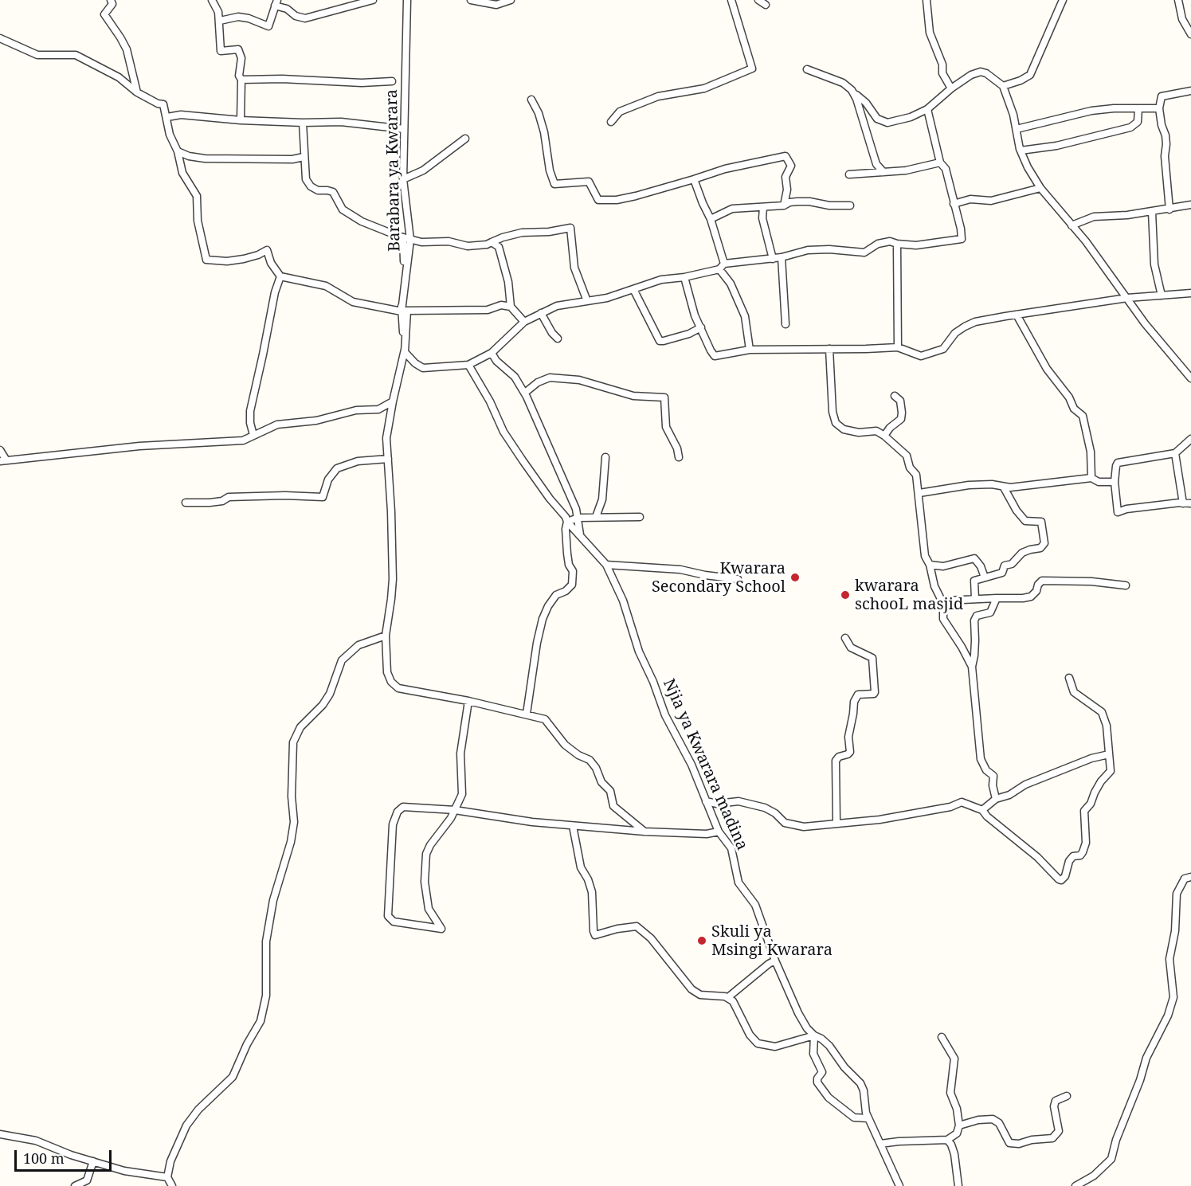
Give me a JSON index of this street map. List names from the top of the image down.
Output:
{
  "streets": {
    "street": ["Barabara ya Kwarara", "Njia ya Kwarara madina"]
  },
  "places": ["Kwarara Secondary School", "kwarara schooL masjid", "Skuli ya Msingi Kwarara"],
  "scale_bar": "100 m"
}
